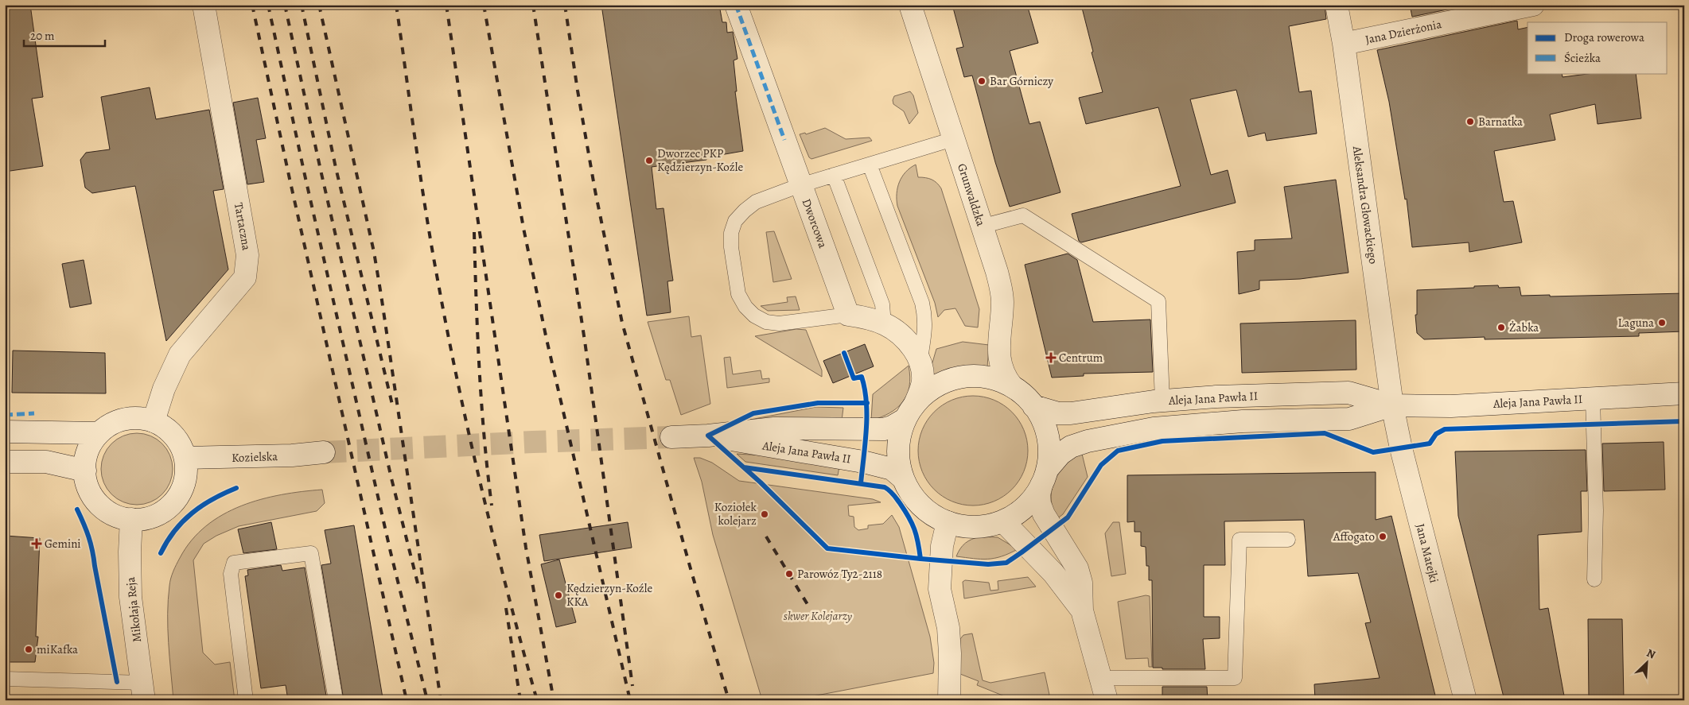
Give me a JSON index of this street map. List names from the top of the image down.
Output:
{
  "streets": {
    "street": [
      "Jana Dzierżonia",
      "Grunwaldzka",
      "Aleksandra Głowackiego",
      "Dworcowa",
      "Tartaczna",
      "Aleja Jana Pawła II",
      "Kozielska",
      "Jana Matejki",
      "Mikołaja Reja"
    ]
  },
  "crossings": [
    ["Jana Dzierżonia", "Aleksandra Głowackiego"],
    ["Aleksandra Głowackiego", "Aleja Jana Pawła II"],
    ["Aleksandra Głowackiego", "Jana Matejki"],
    ["Tartaczna", "Kozielska"],
    ["Tartaczna", "Mikołaja Reja"],
    ["Aleja Jana Pawła II", "Jana Matejki"],
    ["Kozielska", "Mikołaja Reja"]
  ],
  "parks": ["skwer Kolejarzy"],
  "places": {
    "other": [
      "Bar Górniczy",
      "Barnatka",
      "Dworzec PKP Kędzierzyn-Koźle",
      "Laguna",
      "Żabka",
      "Koziołek kolejarz",
      "Affogato",
      "Parowóz Ty2-2118",
      "Kędzierzyn-Koźle KKA",
      "miKafka"
    ],
    "health": ["Centrum", "Gemini"]
  },
  "legend": ["Droga rowerowa", "Ścieżka"],
  "scale_bar": "20 m",
  "north": "top right"
}
